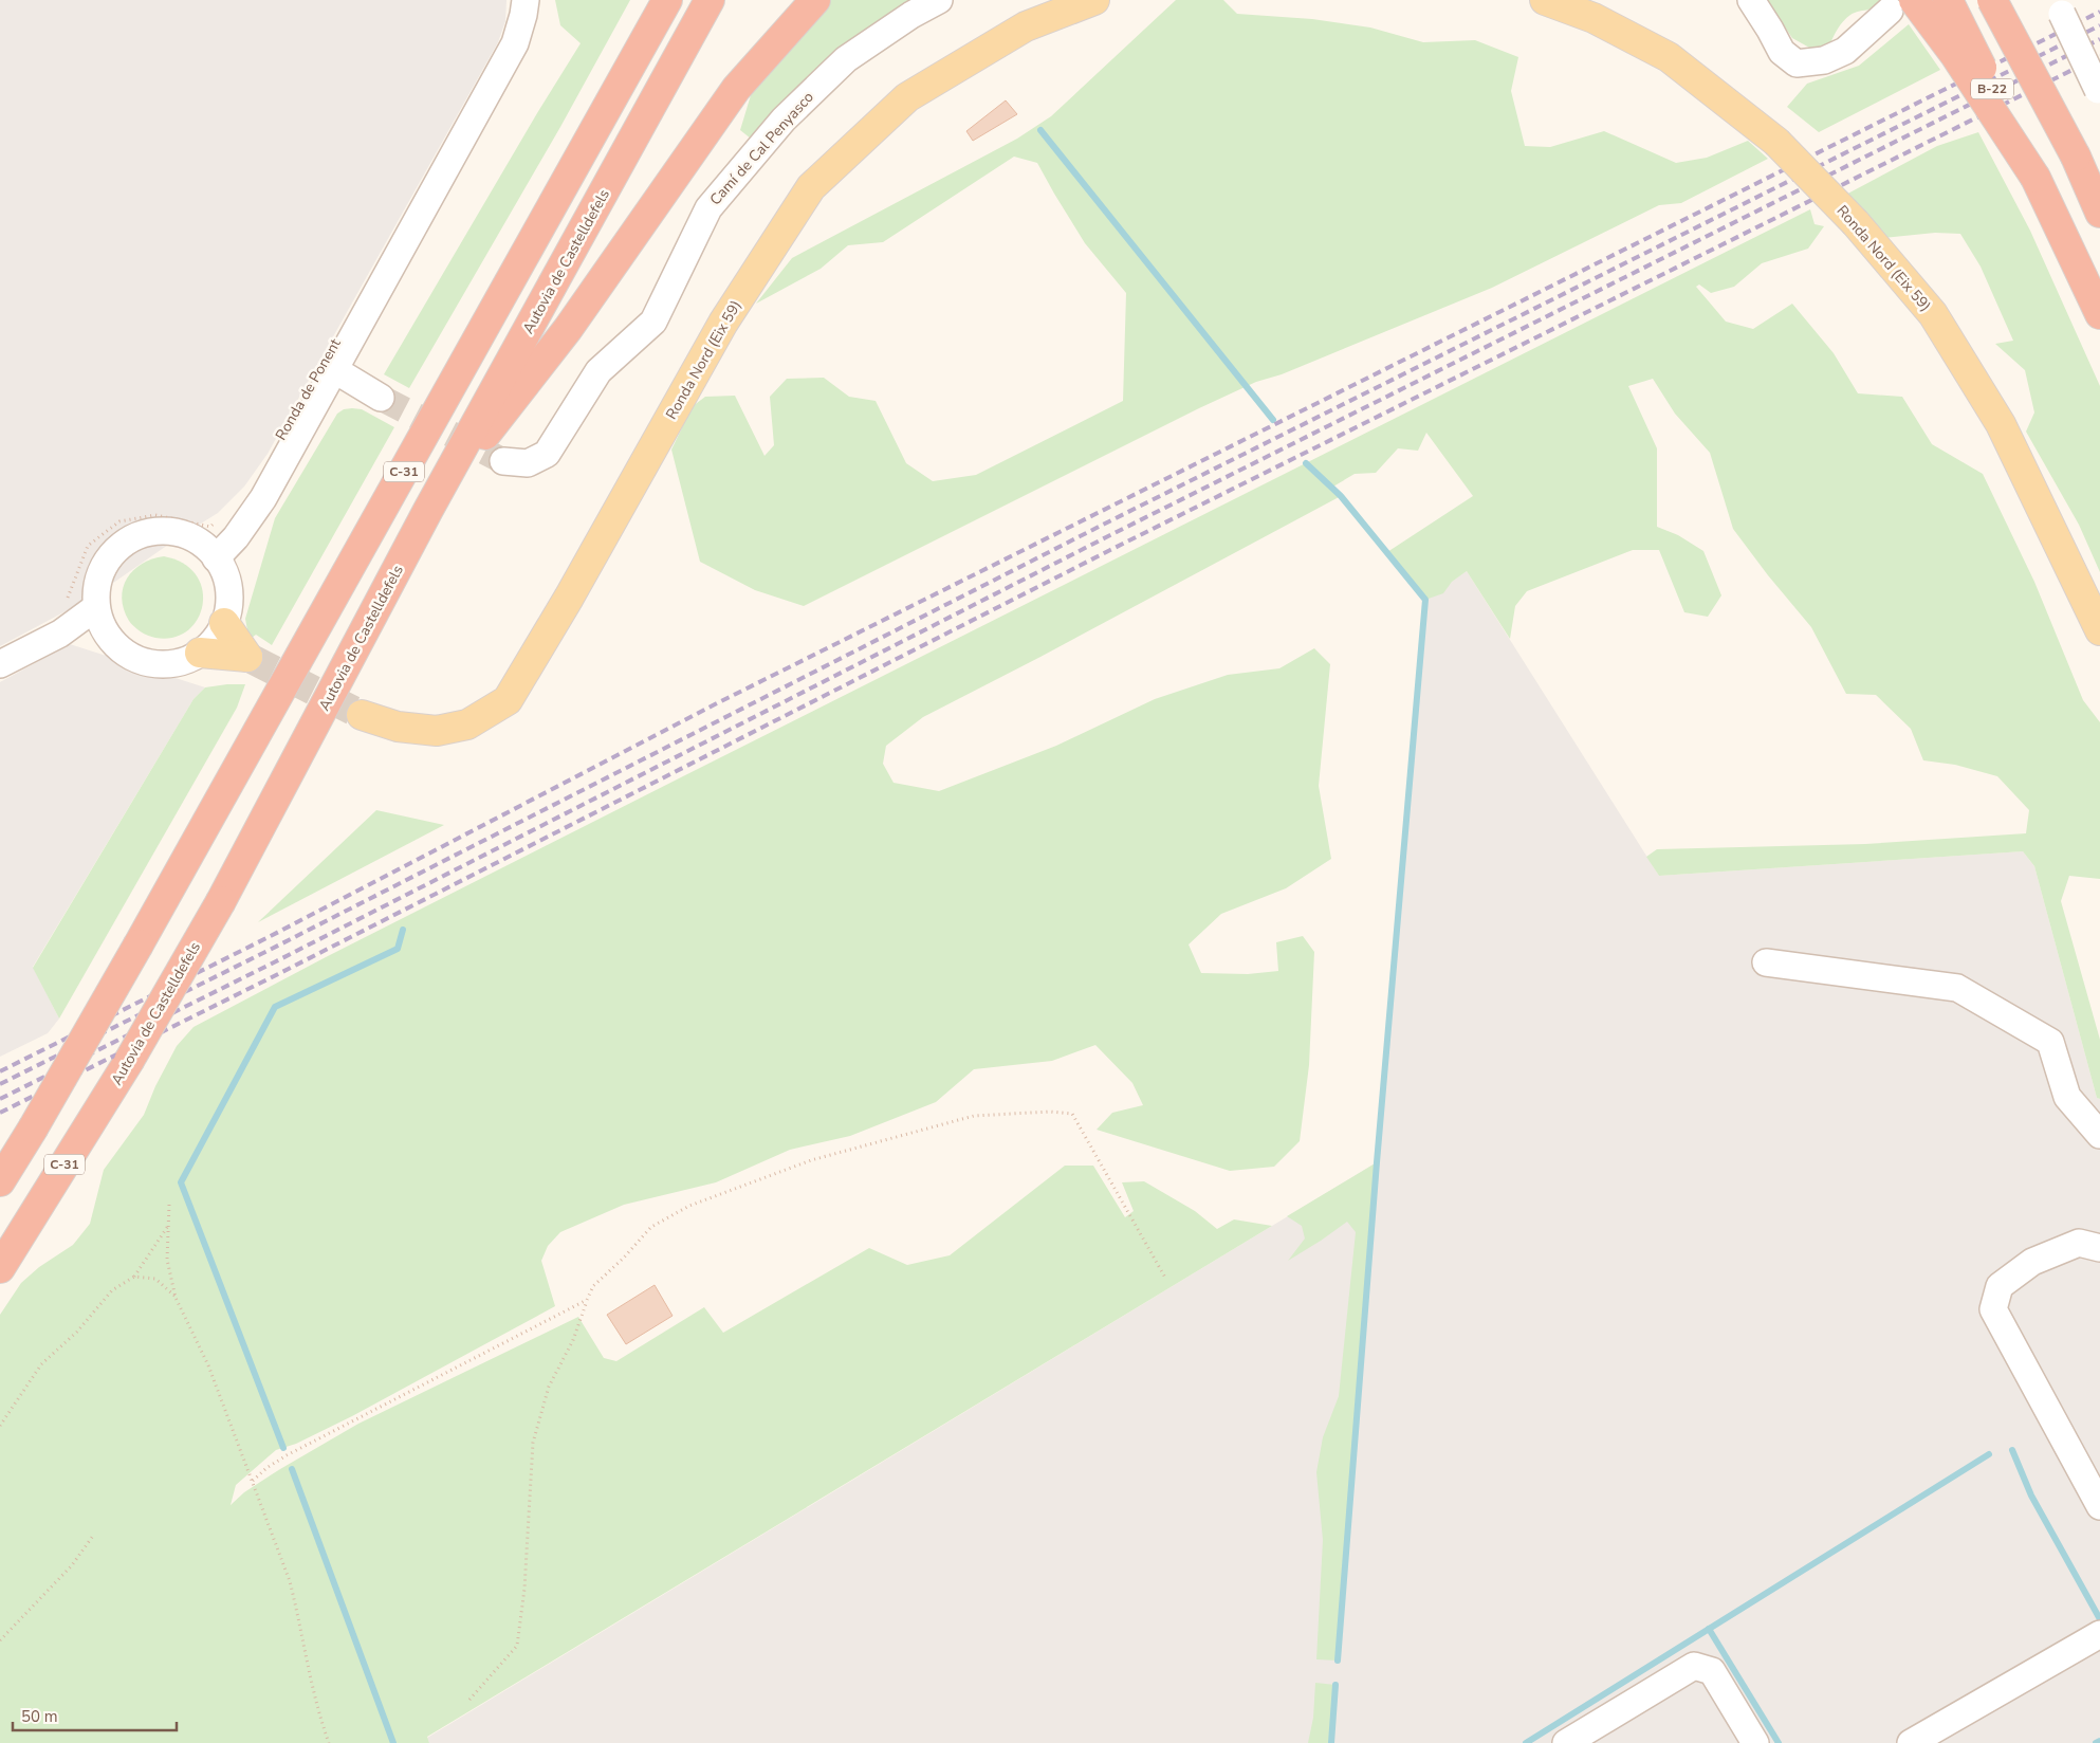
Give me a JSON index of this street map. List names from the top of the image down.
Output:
{
  "streets": {
    "highway": ["B-22", "Autovia de Castelldefels", "C-31"],
    "main road": ["Ronda Nord (Eix 59)"],
    "street": ["Camí de Cal Penyasco", "Ronda de Ponent"]
  },
  "scale_bar": "50 m"
}
